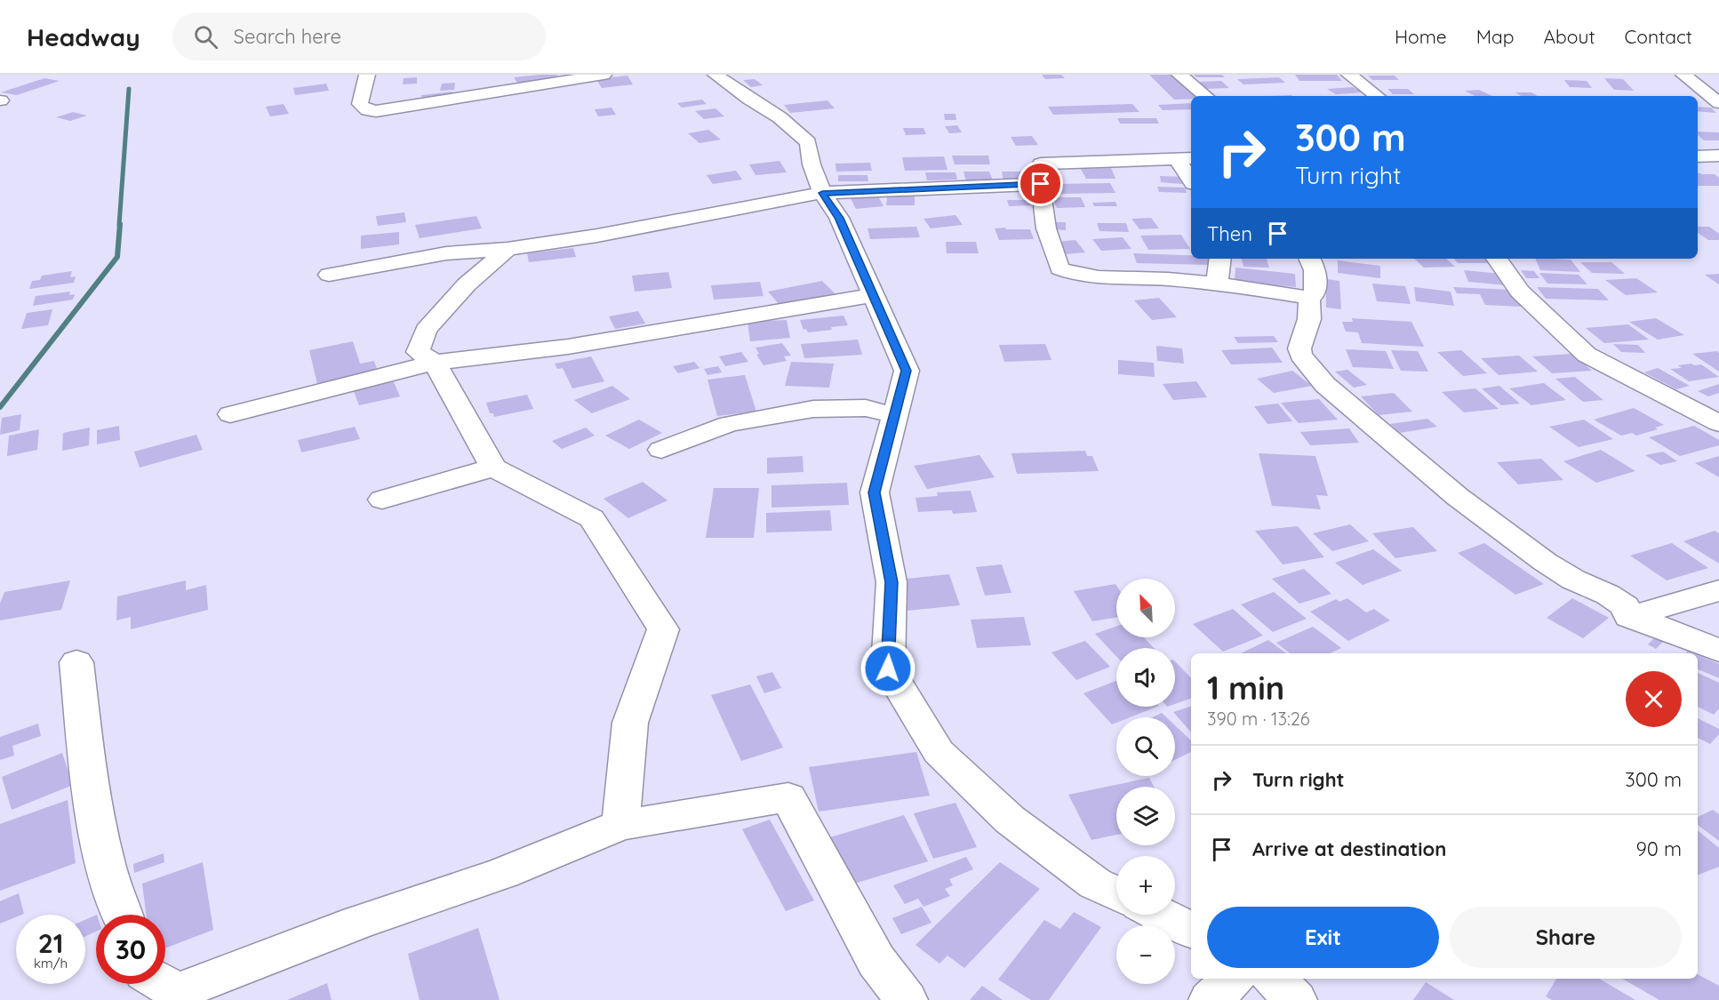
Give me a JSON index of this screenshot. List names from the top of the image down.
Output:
{
  "north": "top left",
  "page": {
    "header": "Headway",
    "search": "Search here",
    "nav": [
      "Home",
      "Map",
      "About",
      "Contact"
    ],
    "turn": ["300 m", "Turn right"],
    "then": "Then",
    "map_buttons": ["+", "−"],
    "heading": ["1 min", "390 m · 13:26"],
    "list": [
      {
        "name": "Turn right",
        "value": "300 m"
      },
      {
        "name": "Arrive at destination",
        "value": "90 m"
      }
    ],
    "buttons": ["Exit", "Share"],
    "speed": "21 km/h",
    "limit": "30"
  }
}
